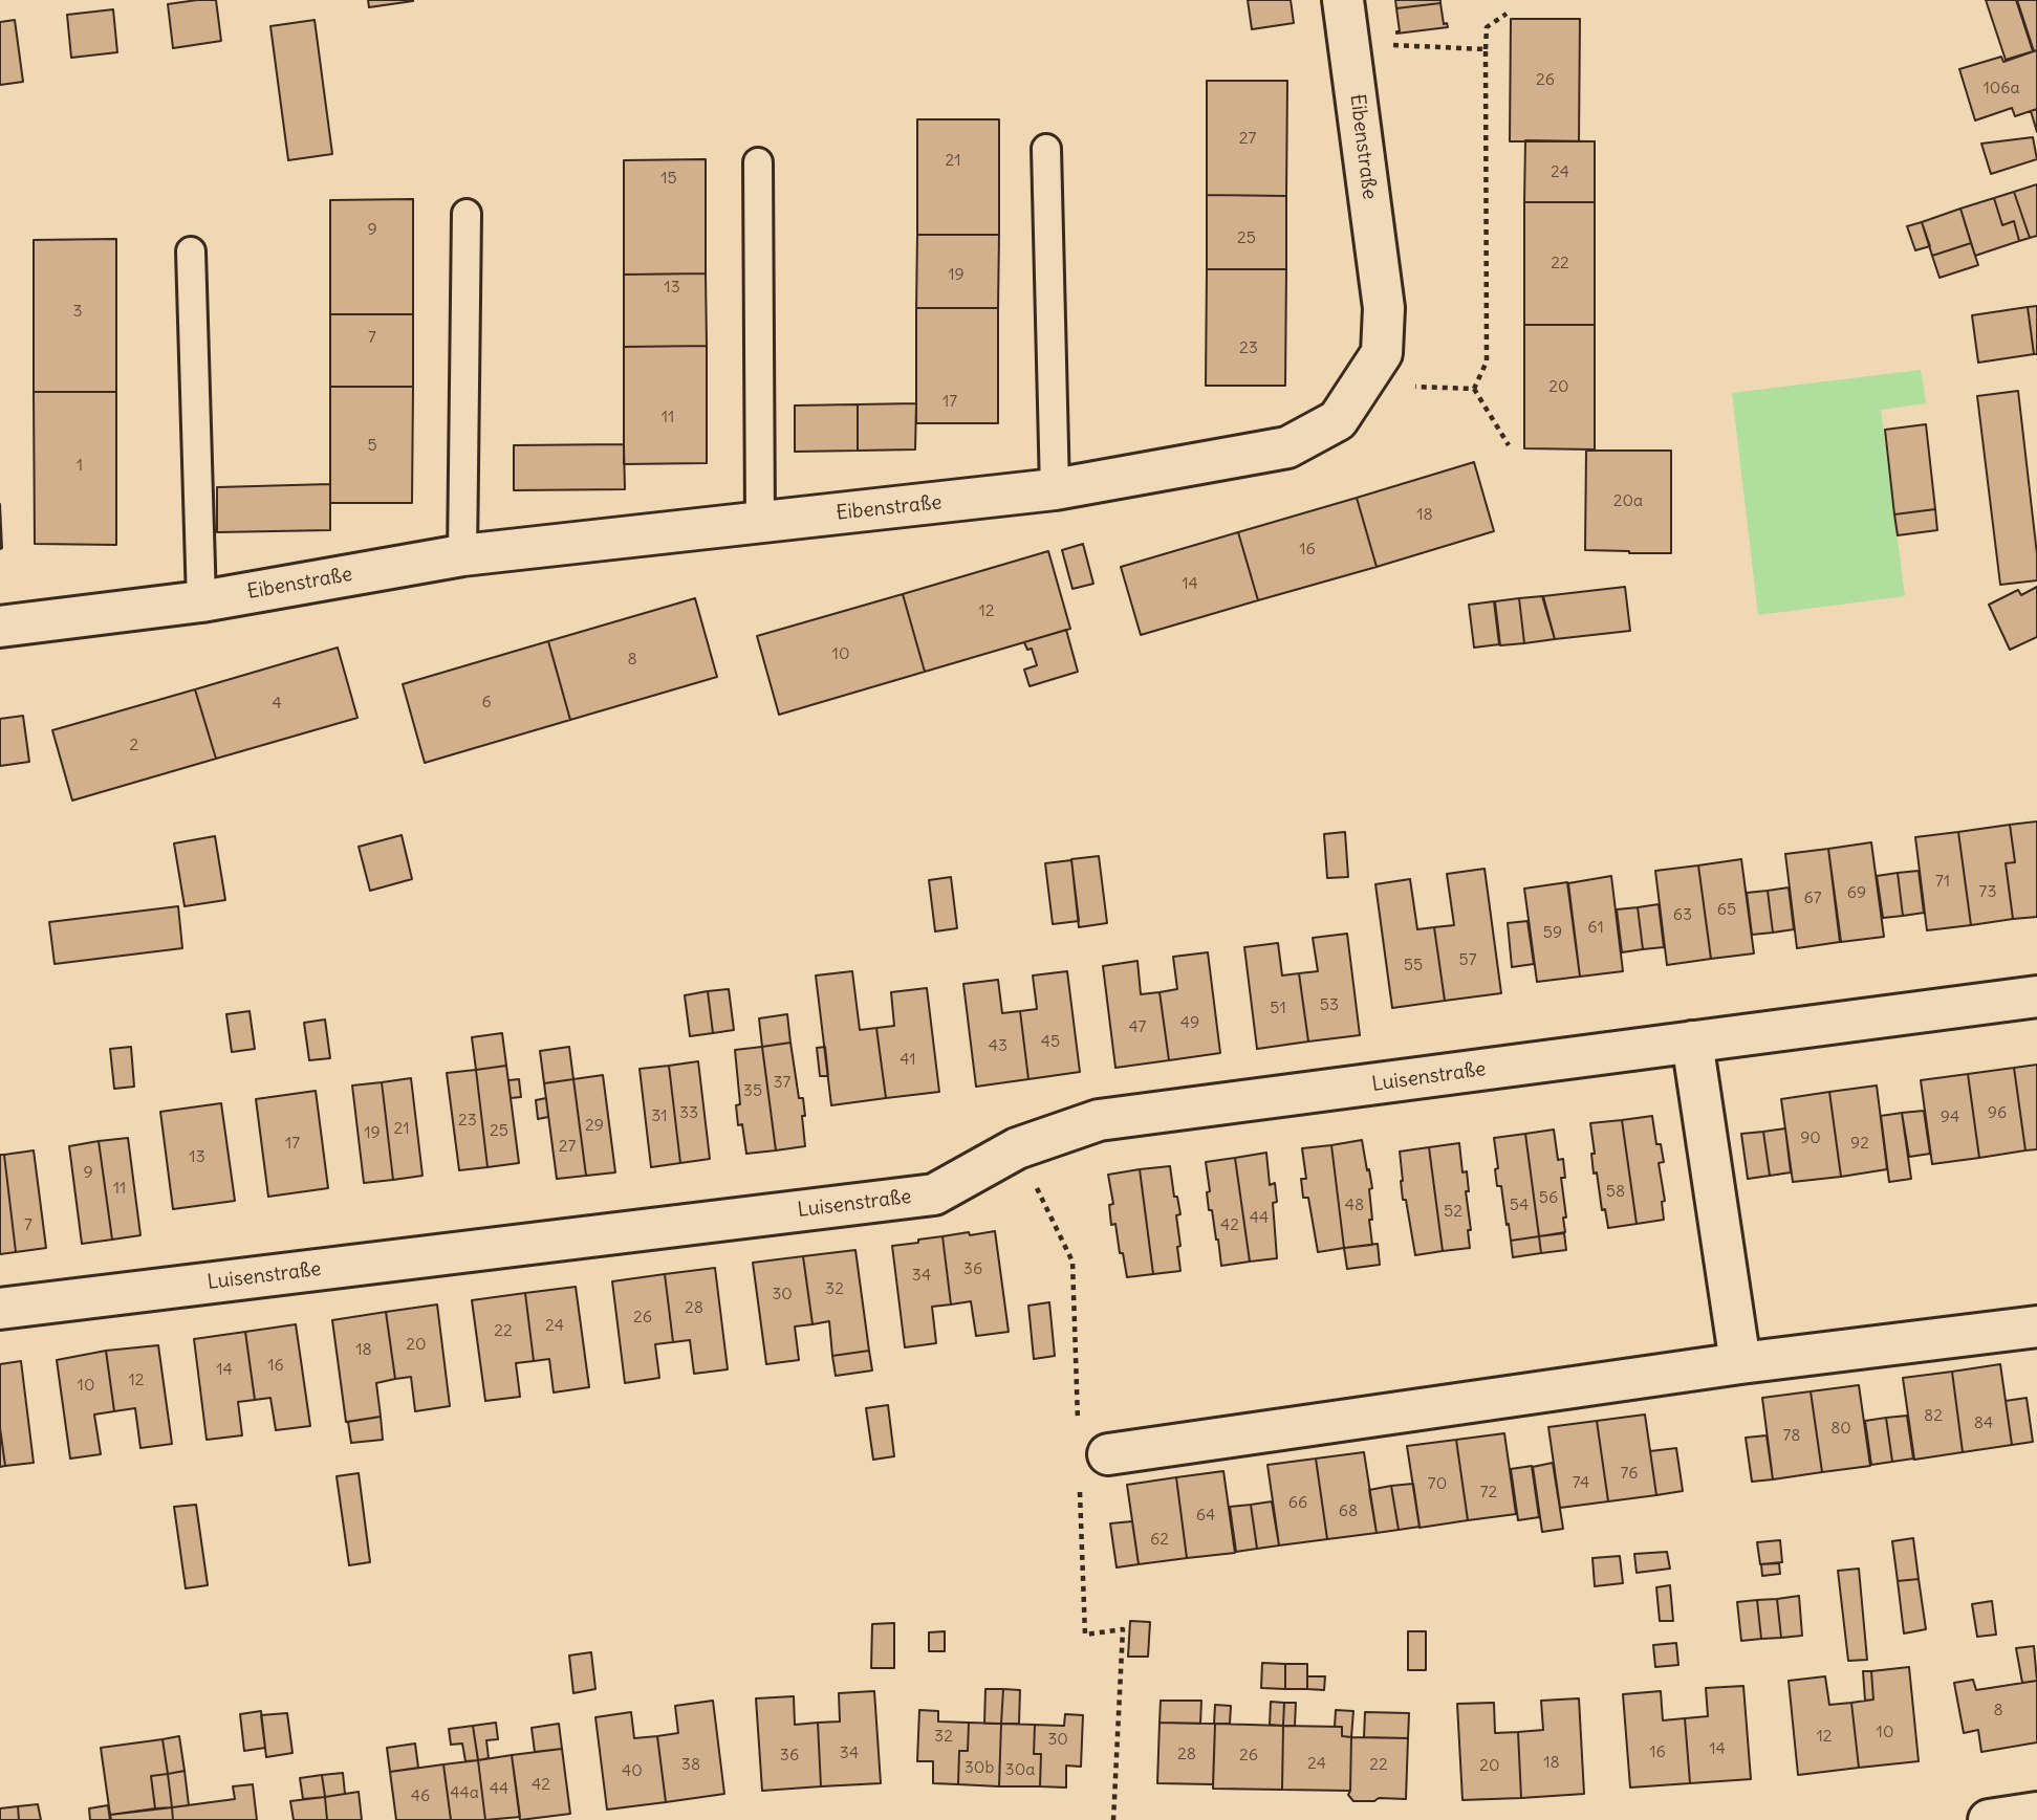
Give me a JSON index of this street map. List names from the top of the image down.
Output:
{
  "streets": {
    "street": ["Eibenstraße", "Luisenstraße"]
  },
  "house_numbers": [
    "26",
    "106a",
    "27",
    "21",
    "24",
    "15",
    "9",
    "25",
    "22",
    "19",
    "13",
    "3",
    "7",
    "23",
    "20",
    "17",
    "11",
    "5",
    "1",
    "20a",
    "18",
    "16",
    "14",
    "12",
    "10",
    "8",
    "6",
    "4",
    "2",
    "71",
    "73",
    "69",
    "67",
    "65",
    "63",
    "61",
    "59",
    "57",
    "55",
    "53",
    "51",
    "49",
    "47",
    "45",
    "43",
    "41",
    "37",
    "35",
    "33",
    "96",
    "31",
    "94",
    "23",
    "29",
    "21",
    "25",
    "19",
    "90",
    "17",
    "92",
    "27",
    "13",
    "9",
    "11",
    "58",
    "56",
    "48",
    "54",
    "52",
    "44",
    "7",
    "42",
    "36",
    "34",
    "32",
    "30",
    "28",
    "26",
    "24",
    "22",
    "20",
    "18",
    "16",
    "14",
    "12",
    "10",
    "82",
    "84",
    "80",
    "78",
    "76",
    "74",
    "70",
    "72",
    "66",
    "68",
    "64",
    "62",
    "8",
    "10",
    "32",
    "12",
    "30",
    "14",
    "16",
    "34",
    "28",
    "36",
    "26",
    "18",
    "24",
    "38",
    "22",
    "20",
    "30b",
    "30a",
    "40",
    "42",
    "44",
    "44a",
    "46"
  ]
}
